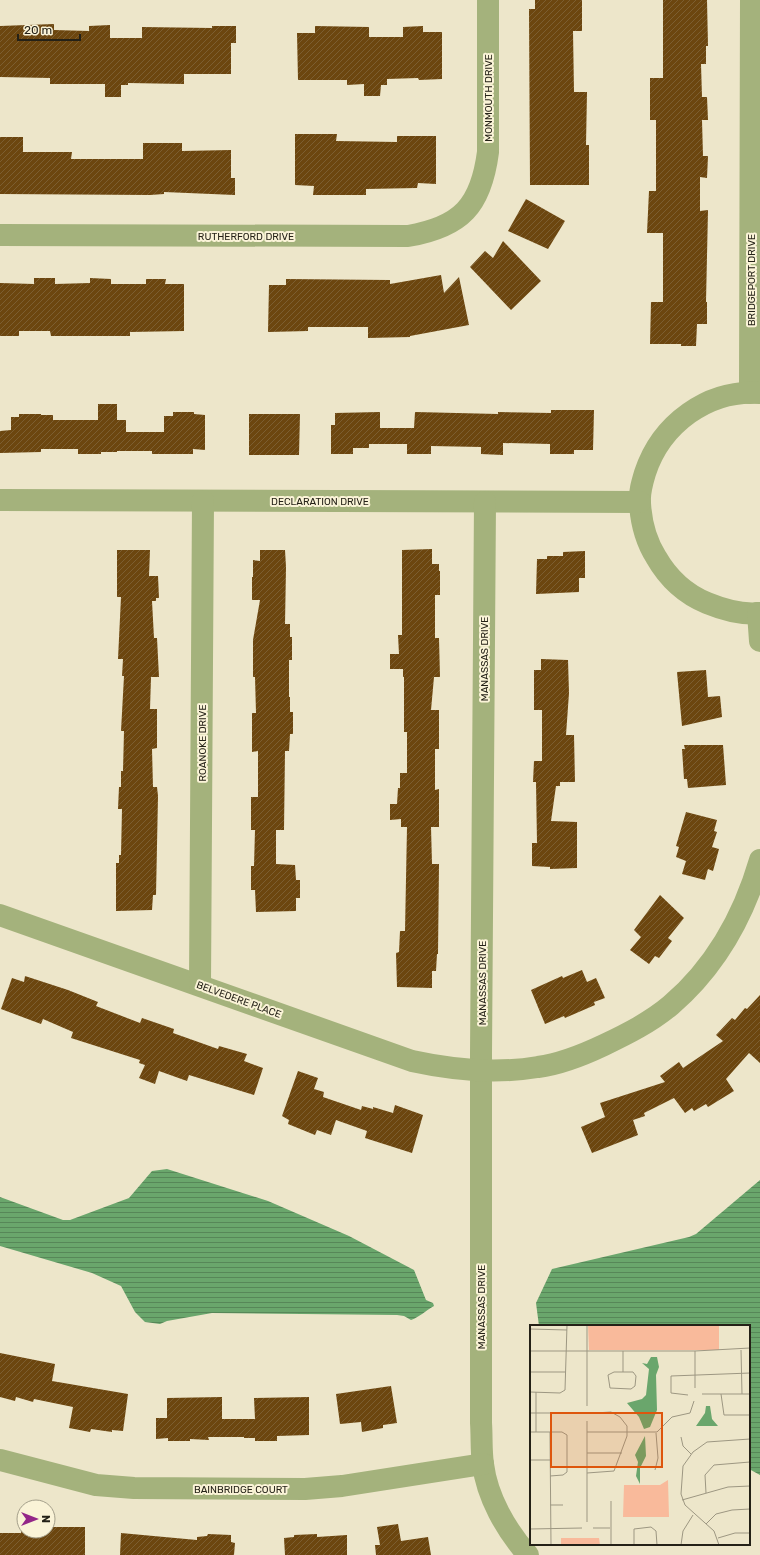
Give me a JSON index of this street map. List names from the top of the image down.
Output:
{
  "streets": {
    "street": [
      "MONMOUTH DRIVE",
      "RUTHERFORD DRIVE",
      "BRIDGEPORT DRIVE",
      "DECLARATION DRIVE",
      "MANASSAS DRIVE",
      "ROANOKE DRIVE",
      "BELVEDERE PLACE",
      "BAINBRIDGE COURT"
    ]
  },
  "crossings": [
    ["MONMOUTH DRIVE", "RUTHERFORD DRIVE"],
    ["DECLARATION DRIVE", "MANASSAS DRIVE"],
    ["DECLARATION DRIVE", "ROANOKE DRIVE"],
    ["MANASSAS DRIVE", "BELVEDERE PLACE"],
    ["MANASSAS DRIVE", "BAINBRIDGE COURT"],
    ["ROANOKE DRIVE", "BELVEDERE PLACE"]
  ],
  "scale_bar": "20 m",
  "north": "right"
}
